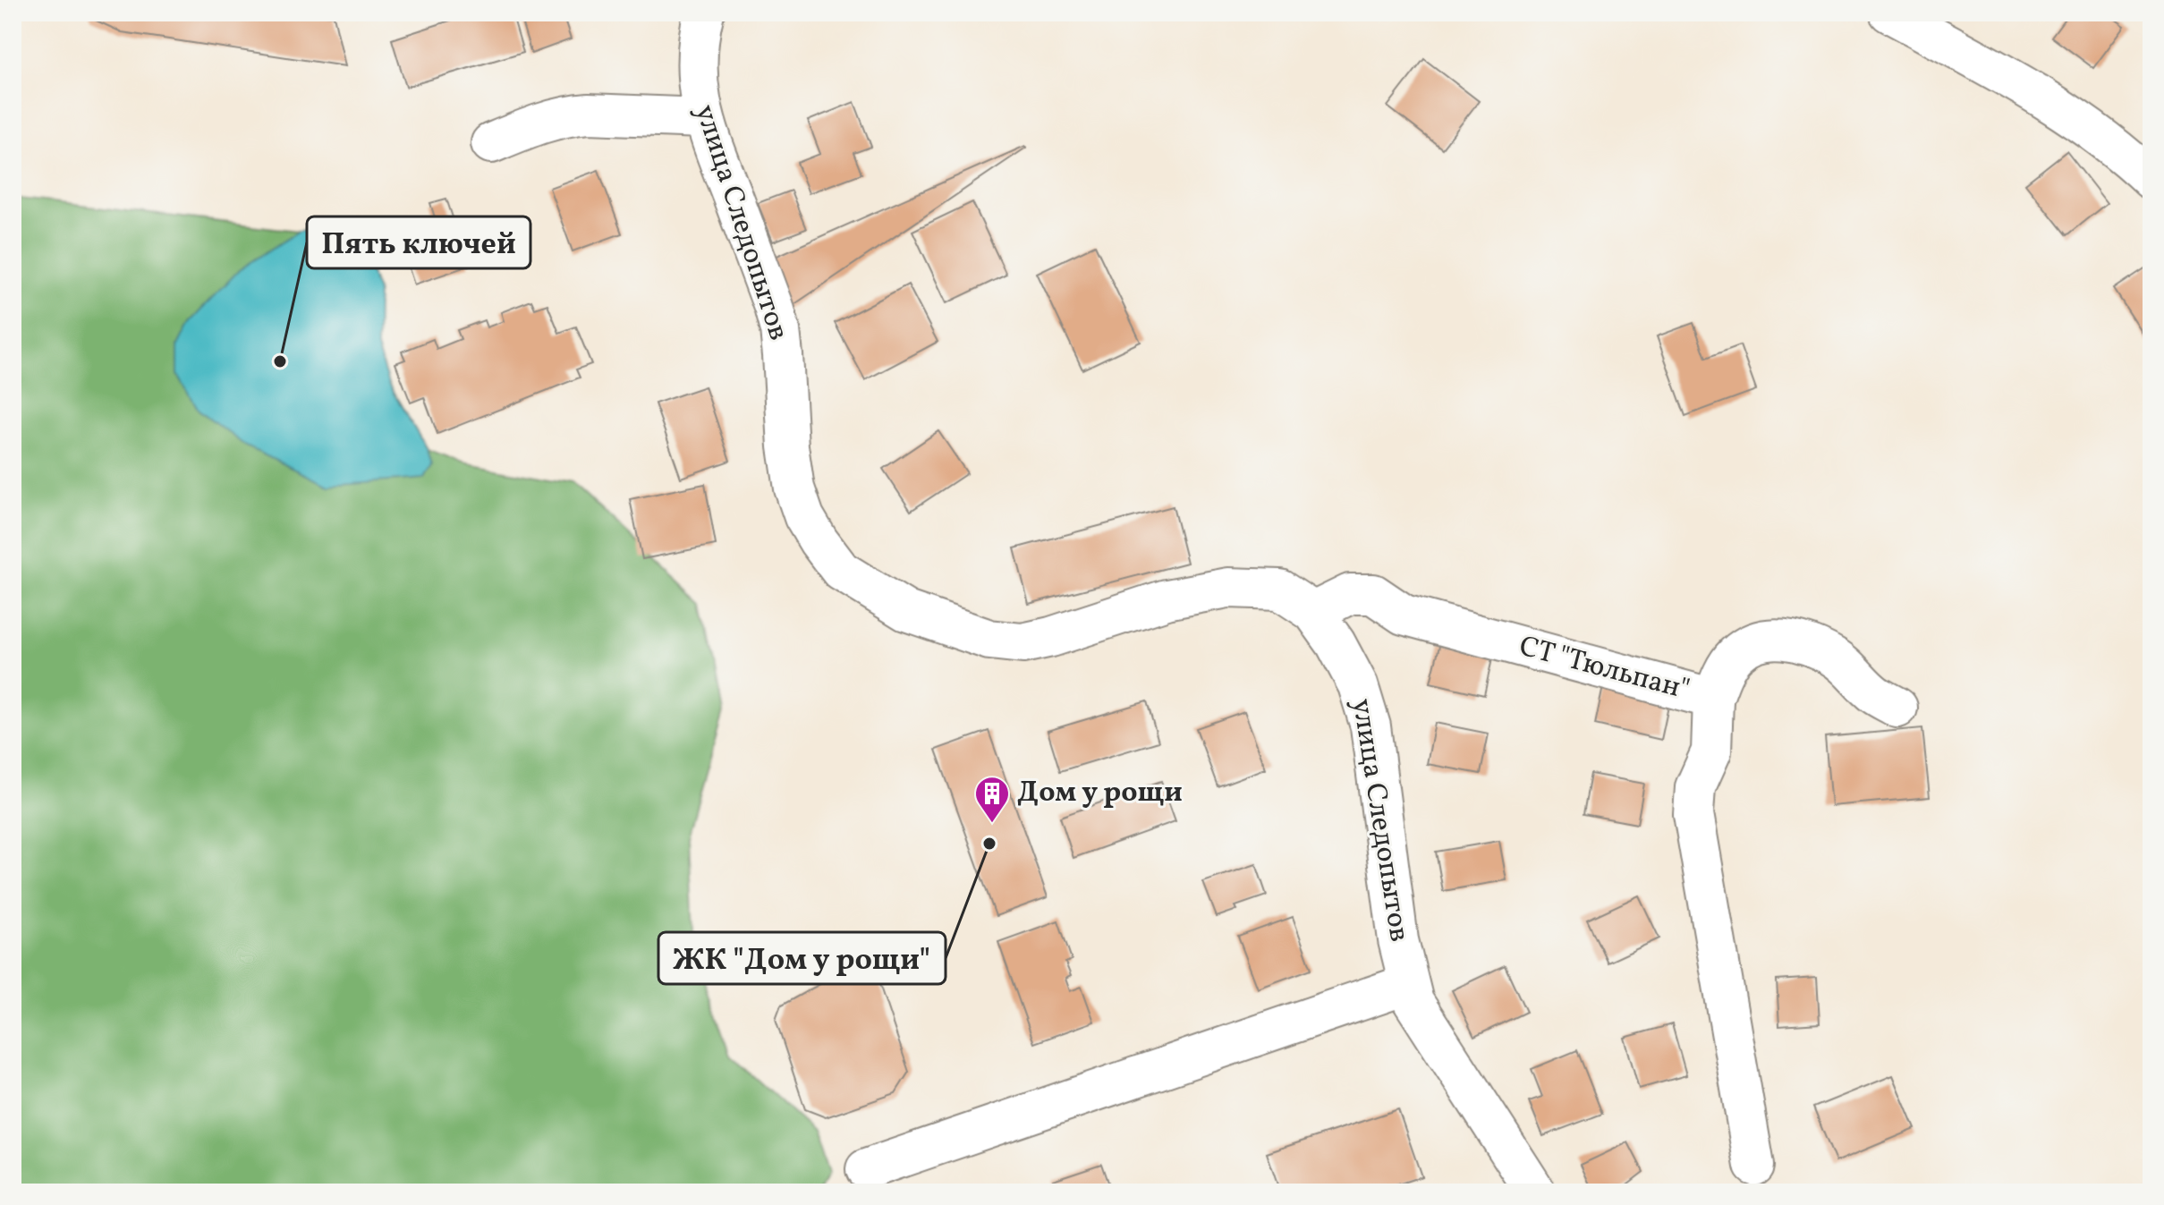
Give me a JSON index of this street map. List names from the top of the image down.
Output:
{
  "streets": {
    "street": ["улица Следопытов", "СТ \"Тюльпан\""]
  },
  "crossings": [
    ["улица Следопытов", "СТ \"Тюльпан\""]
  ],
  "places": {
    "other": ["Пять ключей", "ЖК \"Дом у рощи\""],
    "building": ["Дом у рощи"]
  }
}
